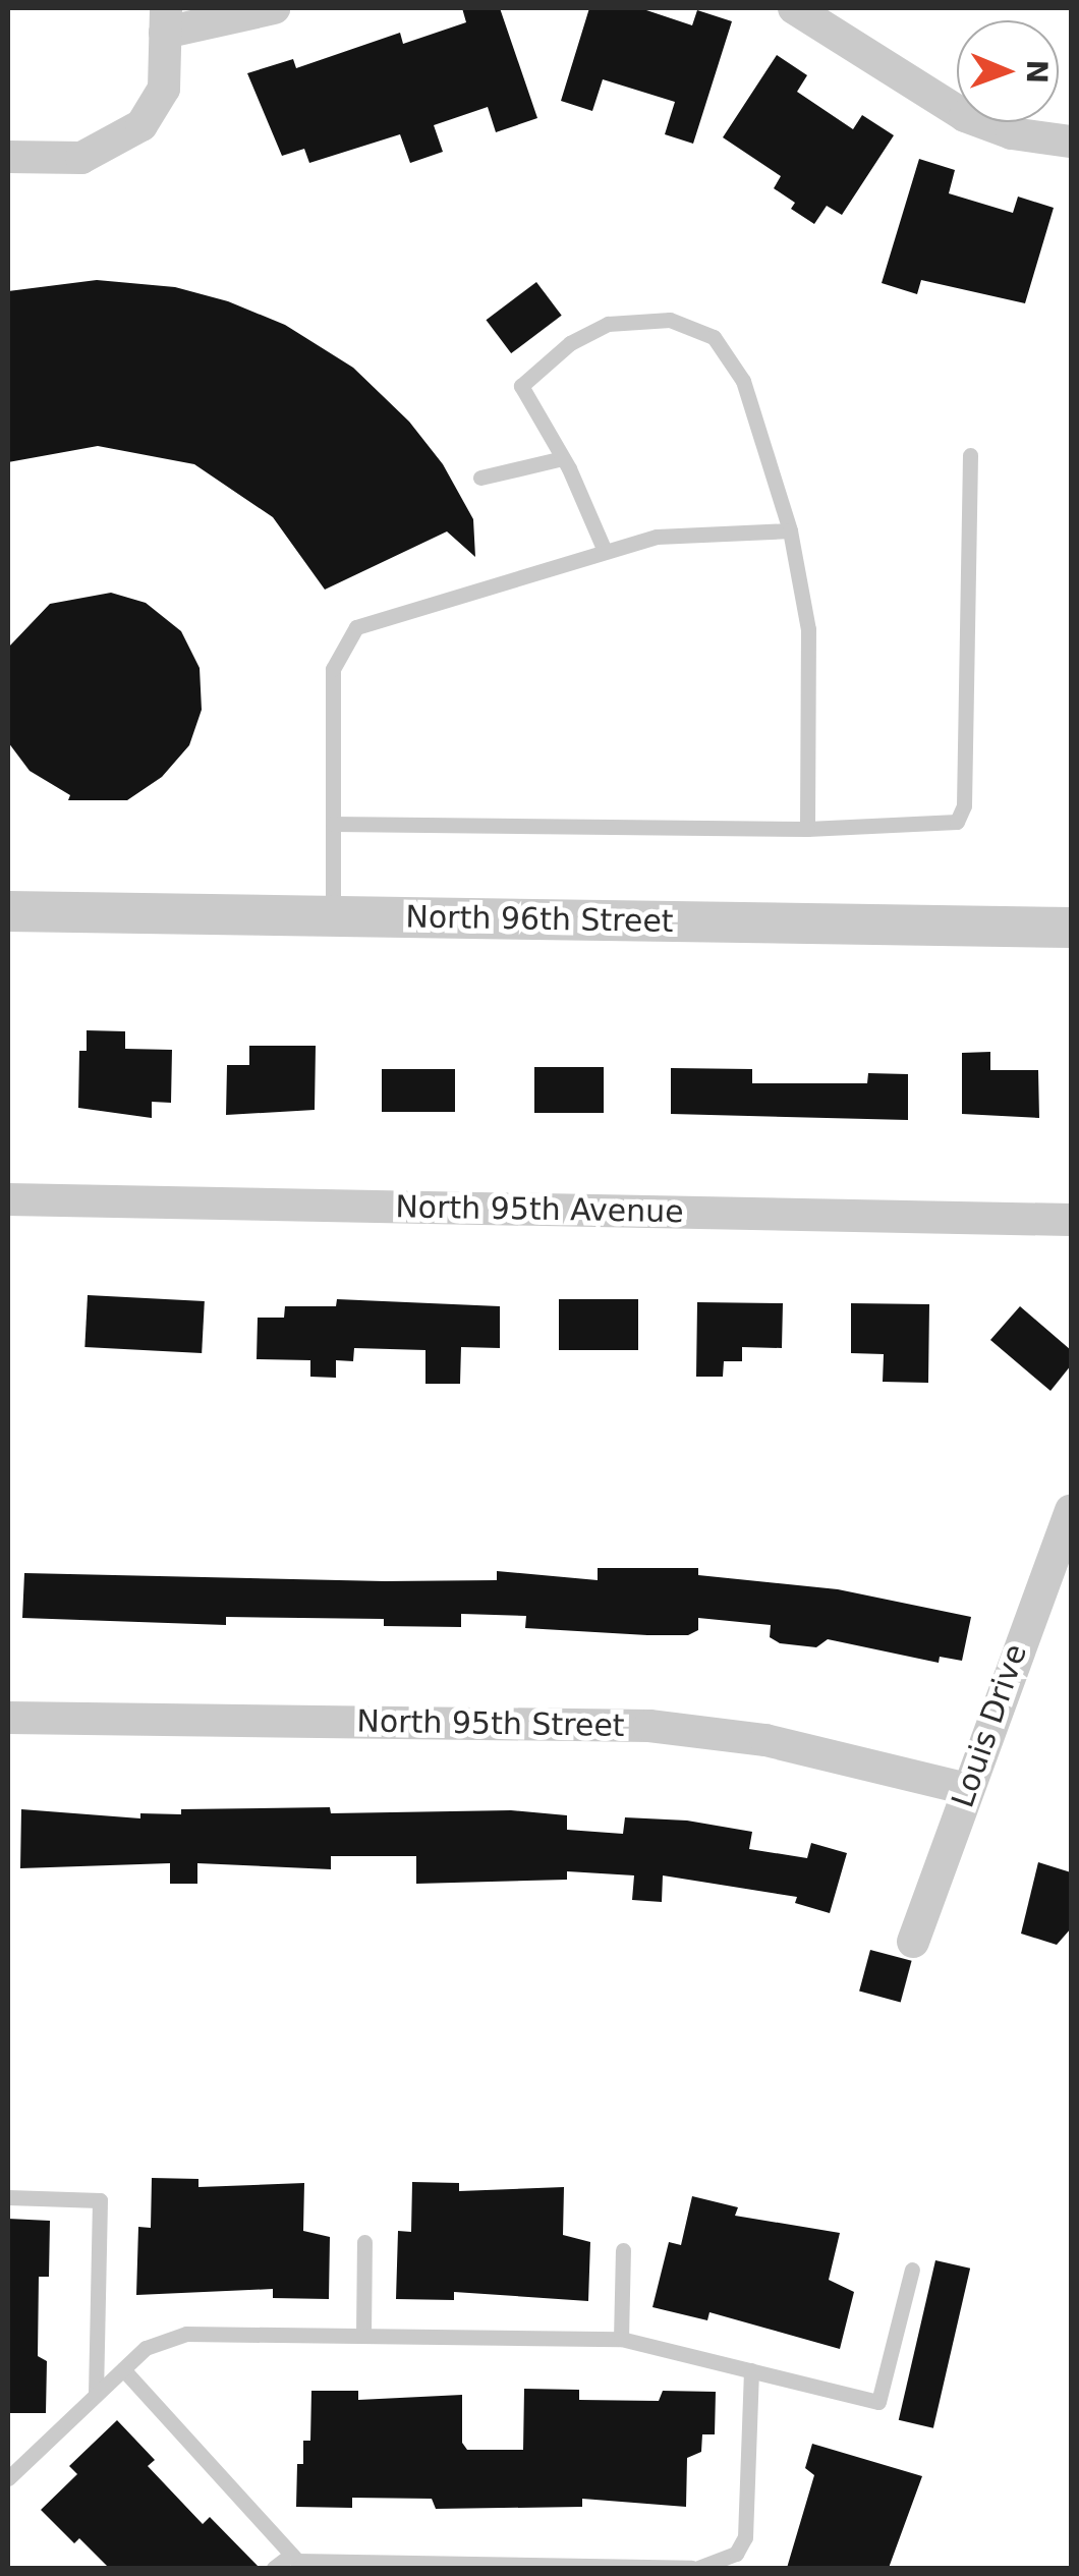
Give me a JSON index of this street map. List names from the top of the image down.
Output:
{
  "streets": {
    "street": [
      "North 96th Street",
      "North 95th Avenue",
      "North 95th Street",
      "Louis Drive"
    ]
  },
  "crossings": [
    ["North 95th Street", "Louis Drive"]
  ],
  "north": "right"
}
